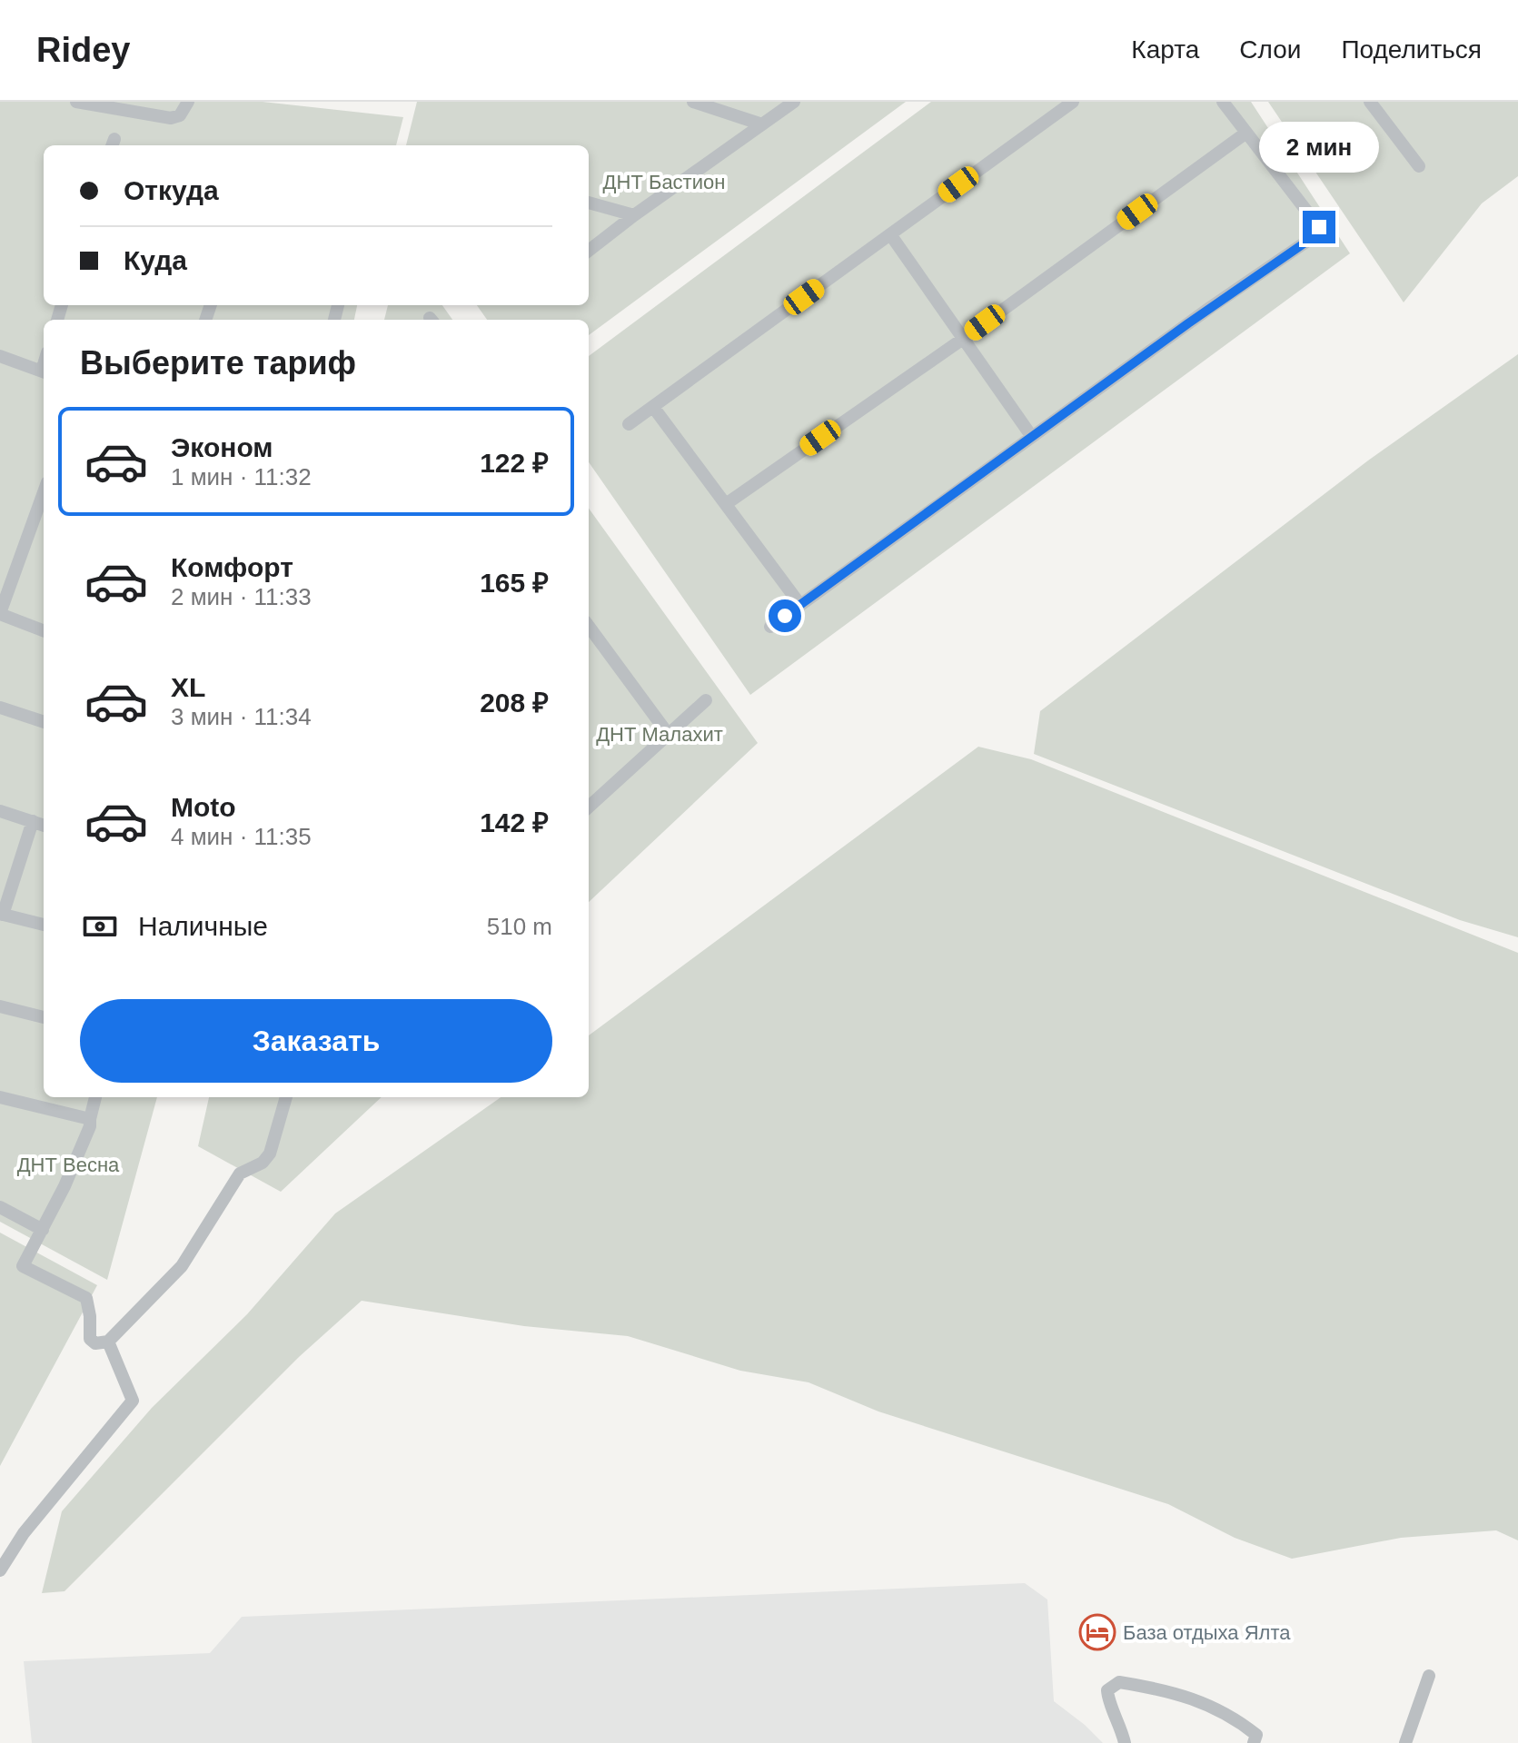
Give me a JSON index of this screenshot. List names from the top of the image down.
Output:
{
  "parks": ["ДНТ Бастион", "ДНТ Малахит", "ДНТ Весна"],
  "places": {
    "hotel": ["База отдыха Ялта"]
  },
  "page": {
    "header": "Ridey",
    "nav": ["Карта", "Слои", "Поделиться"],
    "bubble": "2 мин",
    "banner": ["Откуда", "Куда"],
    "heading": "Выберите тариф",
    "list": [
      {
        "name": "Эконом",
        "note": "1 мин · 11:32",
        "value": "122 ₽"
      },
      {
        "name": "Комфорт",
        "note": "2 мин · 11:33",
        "value": "165 ₽"
      },
      {
        "name": "XL",
        "note": "3 мин · 11:34",
        "value": "208 ₽"
      },
      {
        "name": "Moto",
        "note": "4 мин · 11:35",
        "value": "142 ₽"
      }
    ],
    "pay": ["Наличные", "510 m"],
    "buttons": "Заказать"
  }
}
